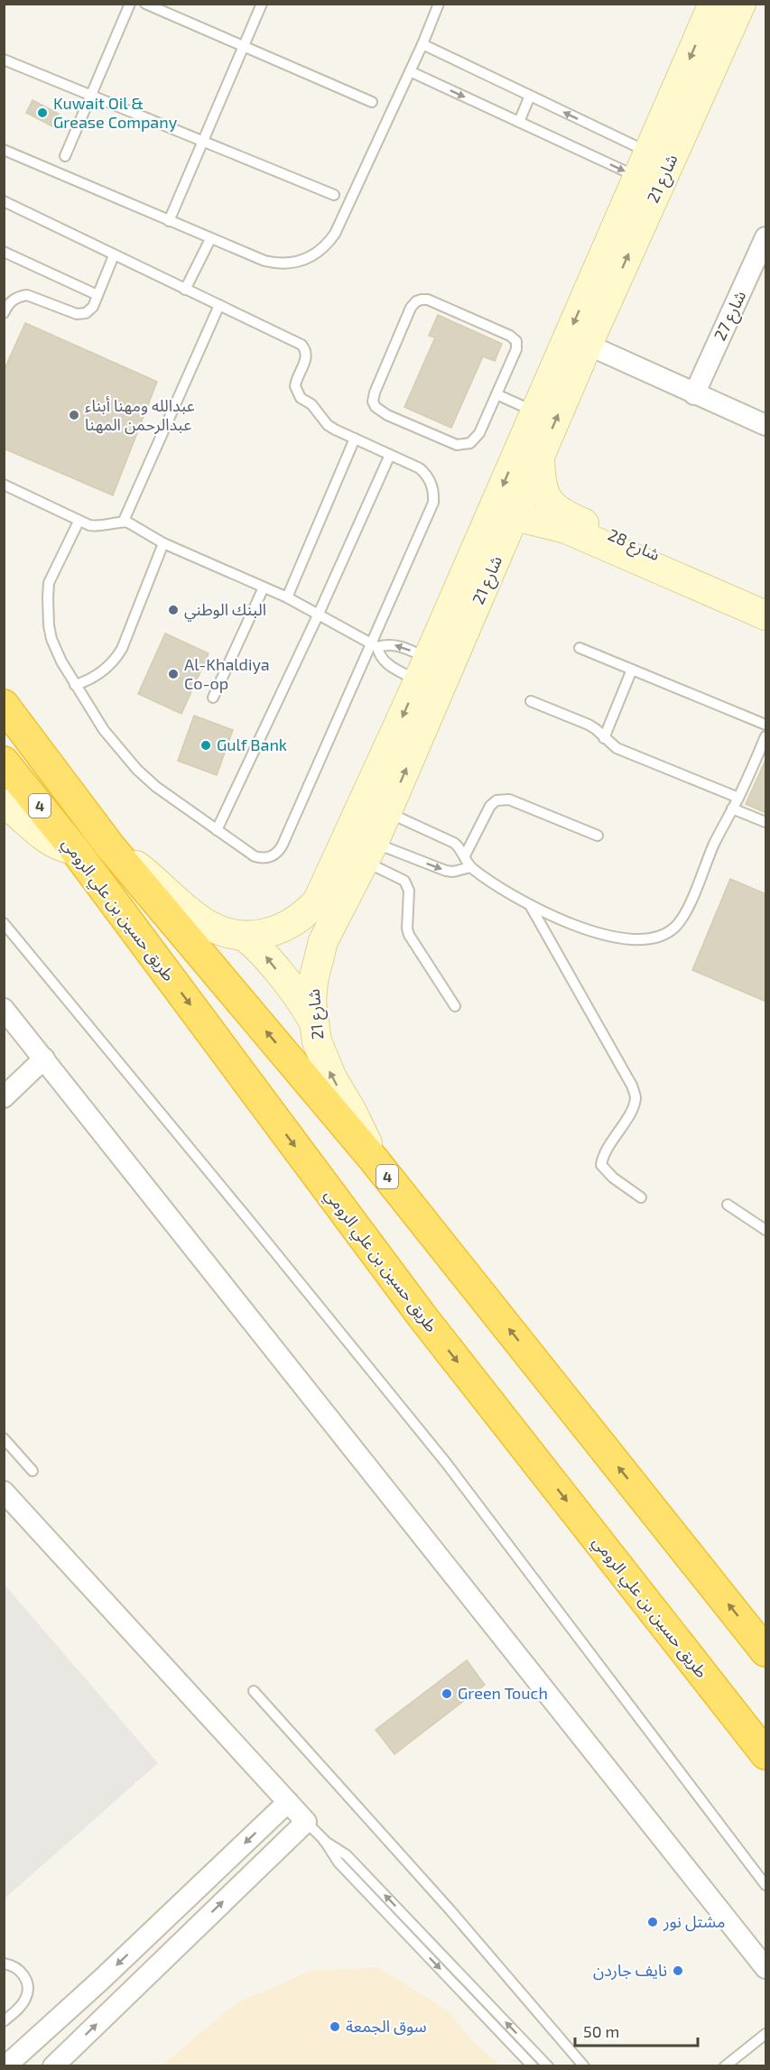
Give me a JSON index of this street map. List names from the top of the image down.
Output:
{
  "streets": {
    "highway": ["4", "طريق حسين بن علي الرومي"],
    "street": ["شارع 21", "شارع 27", "شارع 28"]
  },
  "crossings": [
    ["شارع 21", "شارع 28"],
    ["شارع 21", "طريق حسين بن علي الرومي"]
  ],
  "places": [
    "Kuwait Oil & Grease Company",
    "عبدالله ومهنا أبناء عبدالرحمن المهنا",
    "البنك الوطني",
    "Al-Khaldiya Co-op",
    "Gulf Bank",
    "Green Touch",
    "مشتل نور",
    "نايف جاردن",
    "سوق الجمعة"
  ],
  "scale_bar": "50 m"
}
